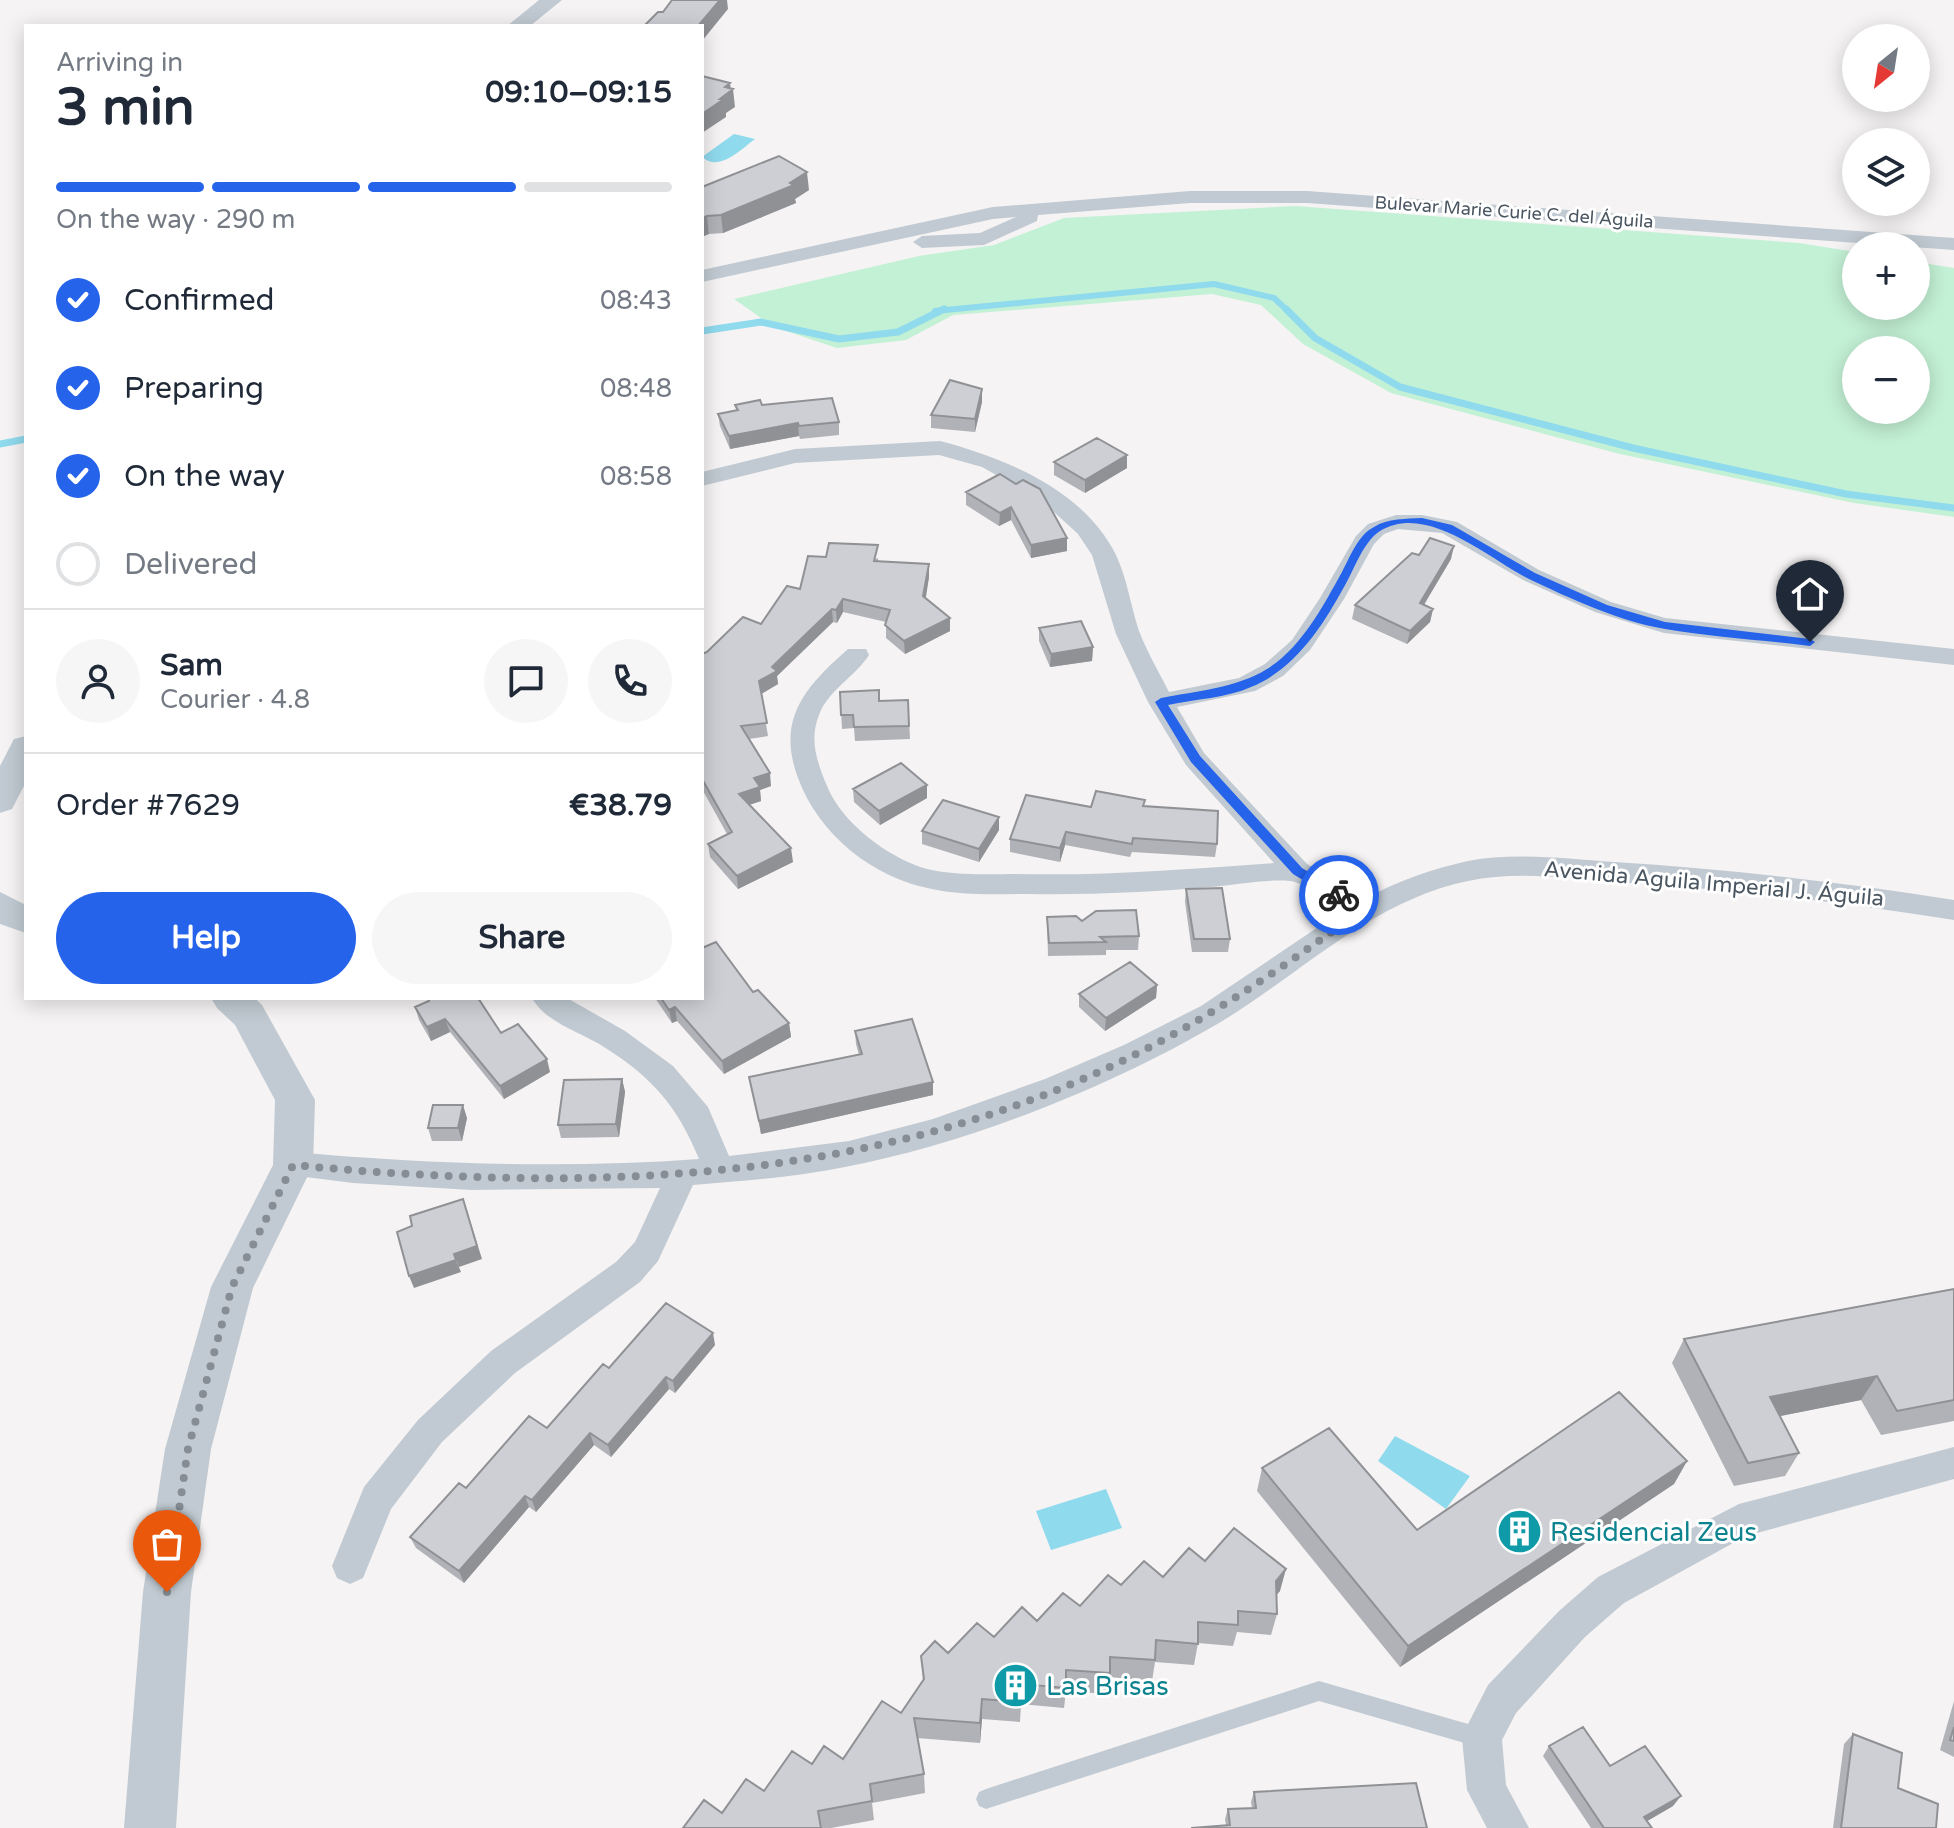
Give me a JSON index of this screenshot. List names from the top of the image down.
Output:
{
  "streets": {
    "street": ["Bulevar Marie Curie C. del Águila", "Avenida Aguila Imperial J. Águila"]
  },
  "places": {
    "building": ["Residencial Zeus", "Las Brisas"]
  },
  "north": "bottom left",
  "page": {
    "map_buttons": ["+", "−"],
    "heading": ["3 min", "Arriving in", "09:10–09:15"],
    "panel": [
      "Sam",
      "Courier · 4.8",
      "Order #7629",
      "€38.79"
    ],
    "bar": "On the way · 290 m",
    "list": [
      ["Confirmed", "08:43"],
      ["Preparing", "08:48"],
      ["On the way", "08:58"],
      "Delivered"
    ],
    "buttons": ["Help", "Share"]
  }
}
